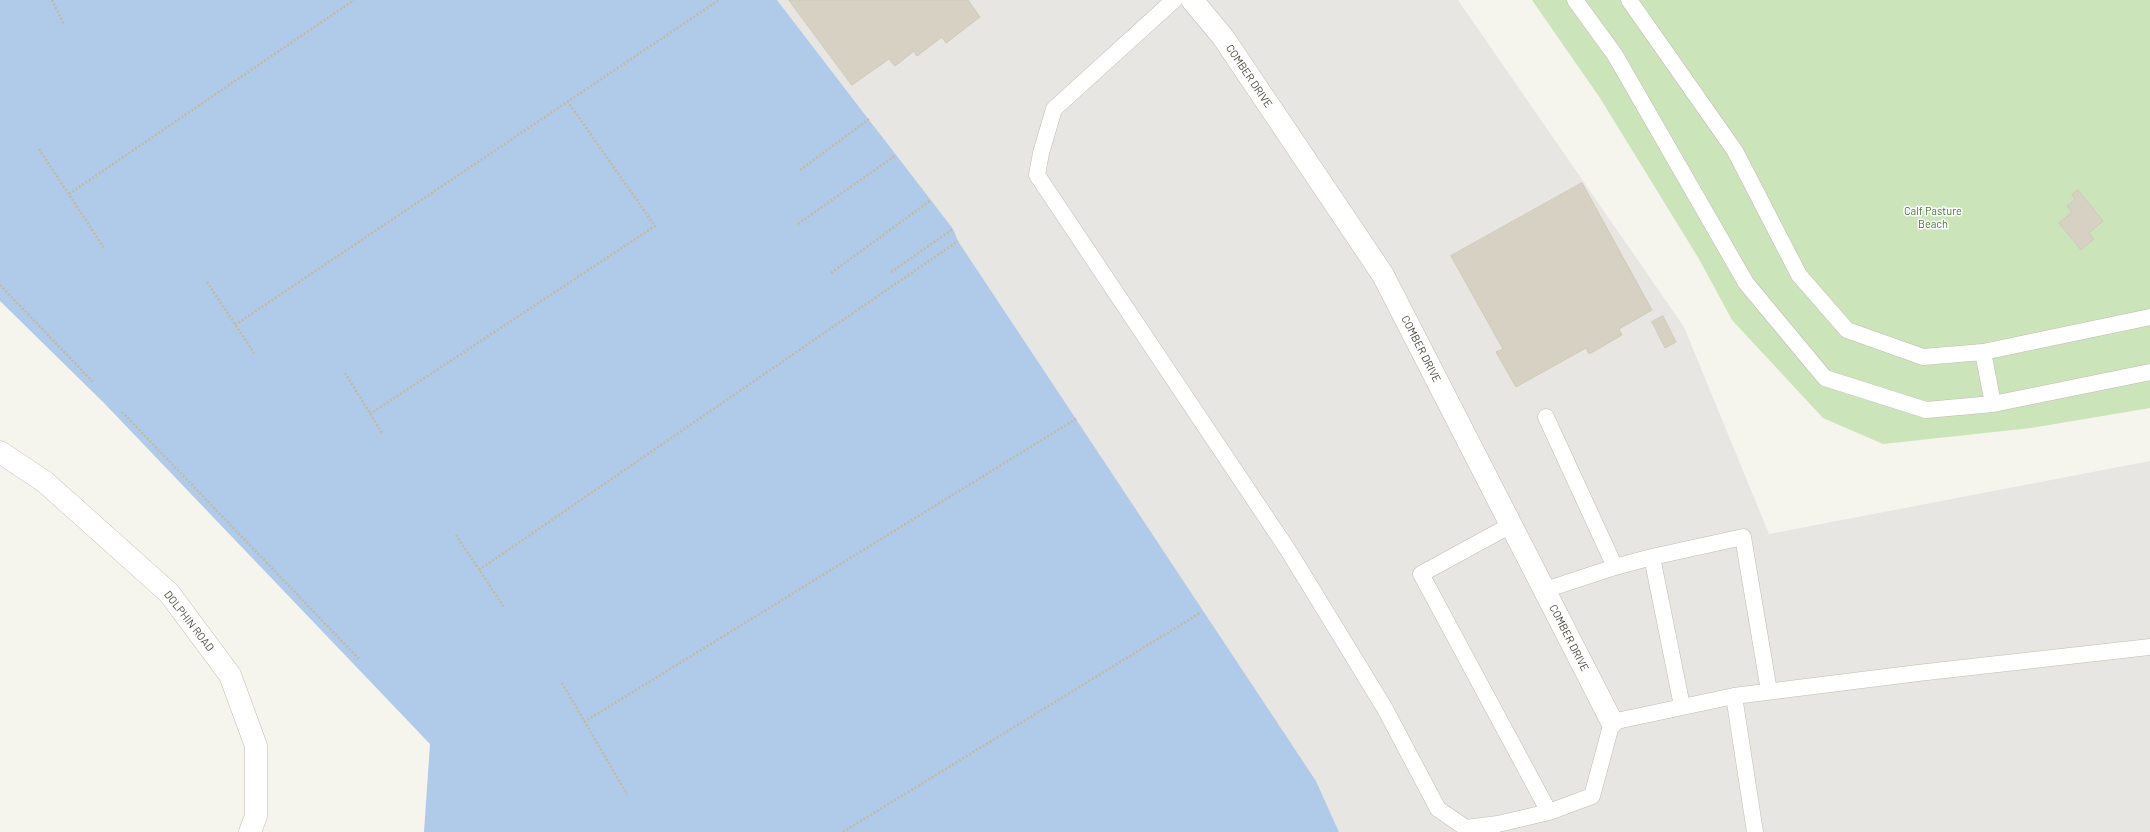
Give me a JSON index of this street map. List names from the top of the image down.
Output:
{
  "streets": {
    "street": ["COMBER DRIVE", "DOLPHIN ROAD"]
  },
  "parks": ["Calf Pasture Beach"]
}
